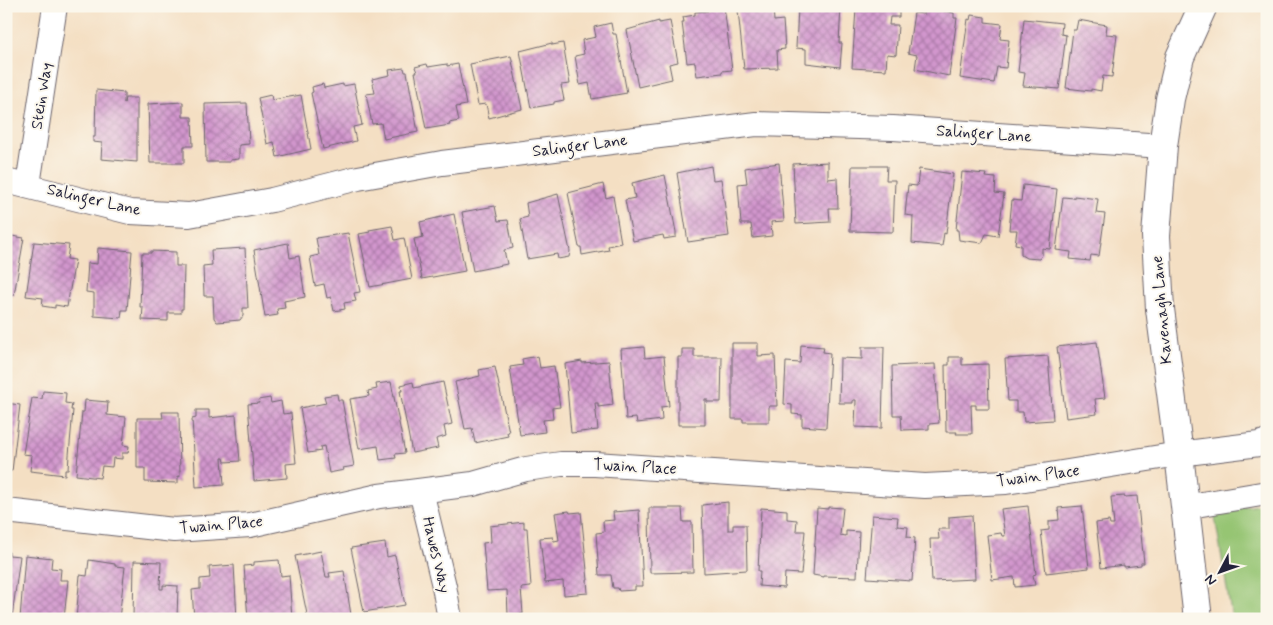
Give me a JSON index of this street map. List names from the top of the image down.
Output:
{
  "streets": {
    "main road": ["Kavenagh Lane"],
    "street": [
      "Stein Way",
      "Salinger Lane",
      "Twain Place",
      "Hawes Way"
    ]
  },
  "crossings": [
    ["Stein Way", "Salinger Lane"],
    ["Salinger Lane", "Kavenagh Lane"],
    ["Kavenagh Lane", "Twain Place"],
    ["Twain Place", "Hawes Way"]
  ],
  "north": "bottom left"
}
